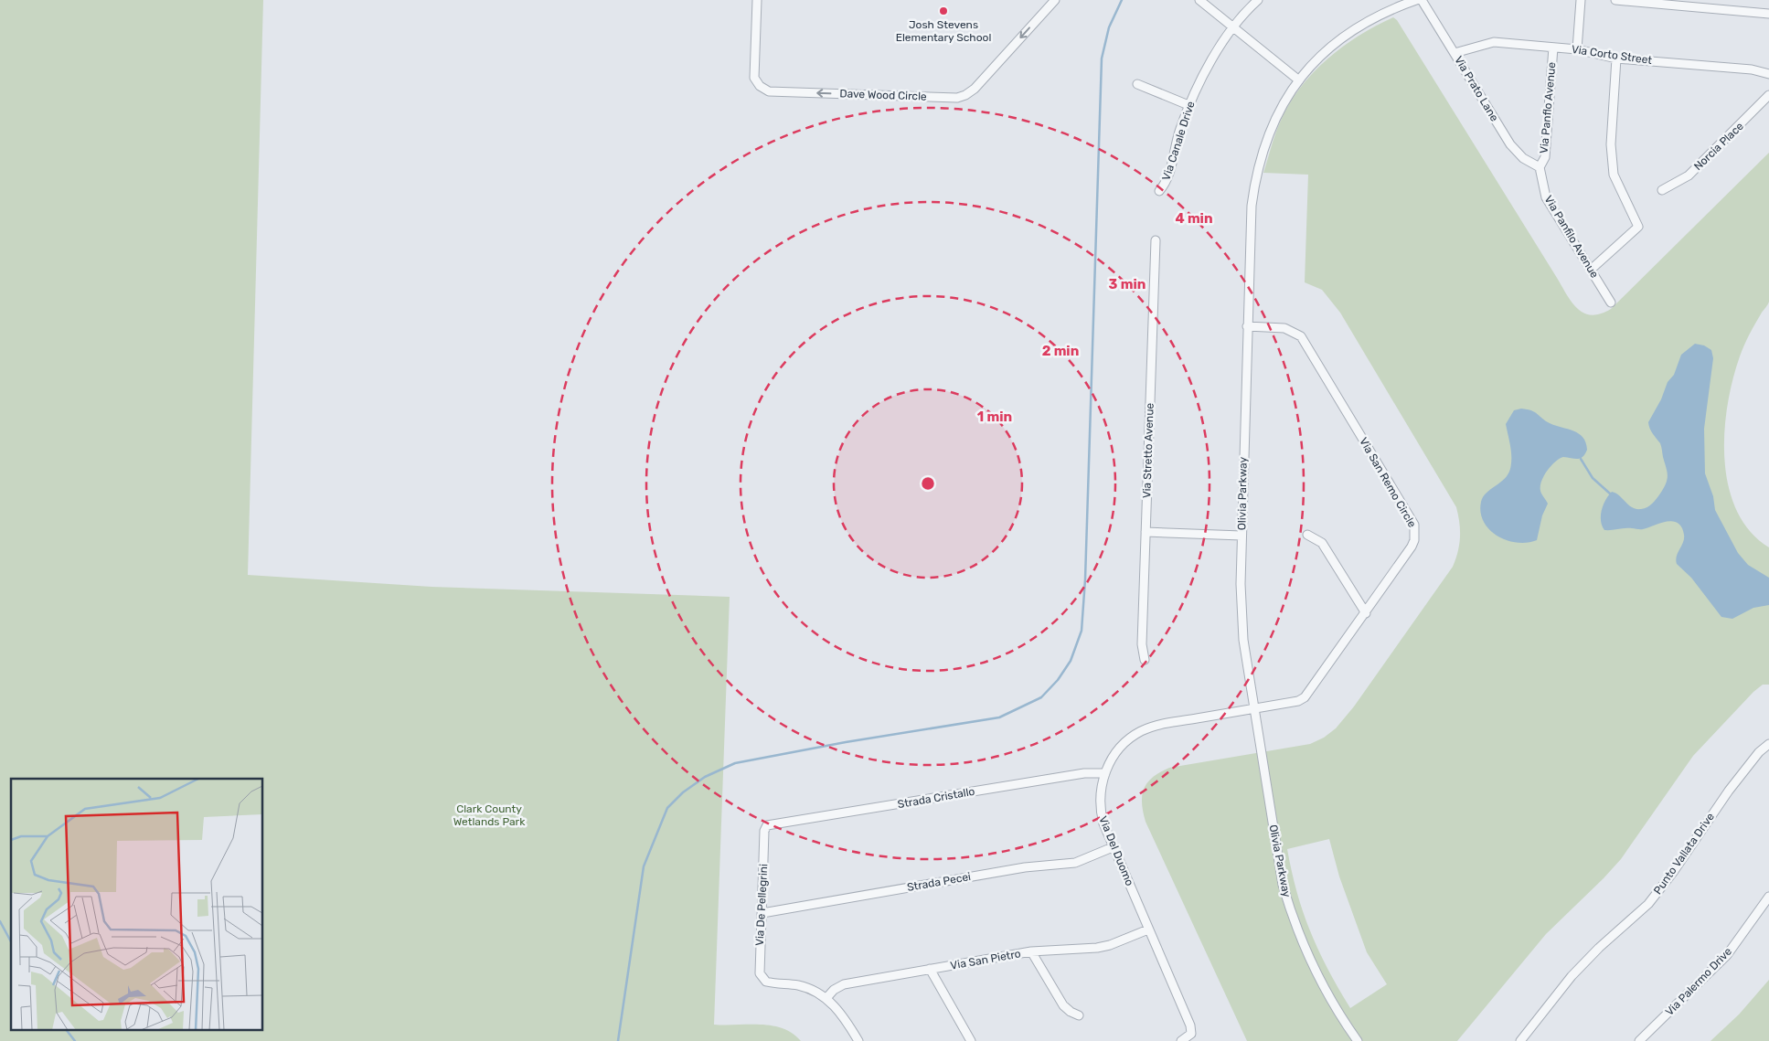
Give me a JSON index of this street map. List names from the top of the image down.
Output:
{
  "streets": {
    "street": [
      "Via Corto Street",
      "Via Prato Lane",
      "Dave Wood Circle",
      "Via Panflo Avenue",
      "Via Canale Drive",
      "Norcia Place",
      "Via Panfilo Avenue",
      "Via Stretto Avenue",
      "Via San Remo Circle",
      "Olivia Parkway",
      "Strada Cristallo",
      "Via Del Duomo",
      "Punto Vallata Drive",
      "Strada Pecei",
      "Via De Pellegrini",
      "Via San Pietro",
      "Via Palermo Drive"
    ]
  },
  "crossings": [
    ["Via Corto Street", "Via Prato Lane"],
    ["Via Corto Street", "Via Panflo Avenue"],
    ["Via Prato Lane", "Via Panflo Avenue"],
    ["Via Prato Lane", "Via Panfilo Avenue"],
    ["Via Panflo Avenue", "Via Panfilo Avenue"],
    ["Via San Remo Circle", "Olivia Parkway"],
    ["Via San Remo Circle", "Via Del Duomo"],
    ["Olivia Parkway", "Via Del Duomo"],
    ["Strada Cristallo", "Via Del Duomo"],
    ["Strada Cristallo", "Via De Pellegrini"],
    ["Via Del Duomo", "Strada Pecei"],
    ["Via Del Duomo", "Via San Pietro"],
    ["Strada Pecei", "Via De Pellegrini"],
    ["Via De Pellegrini", "Via San Pietro"]
  ],
  "parks": ["Clark County Wetlands Park"],
  "places": ["Josh Stevens Elementary School"],
  "rings": [
    "4 min",
    "3 min",
    "2 min",
    "1 min"
  ]
}
